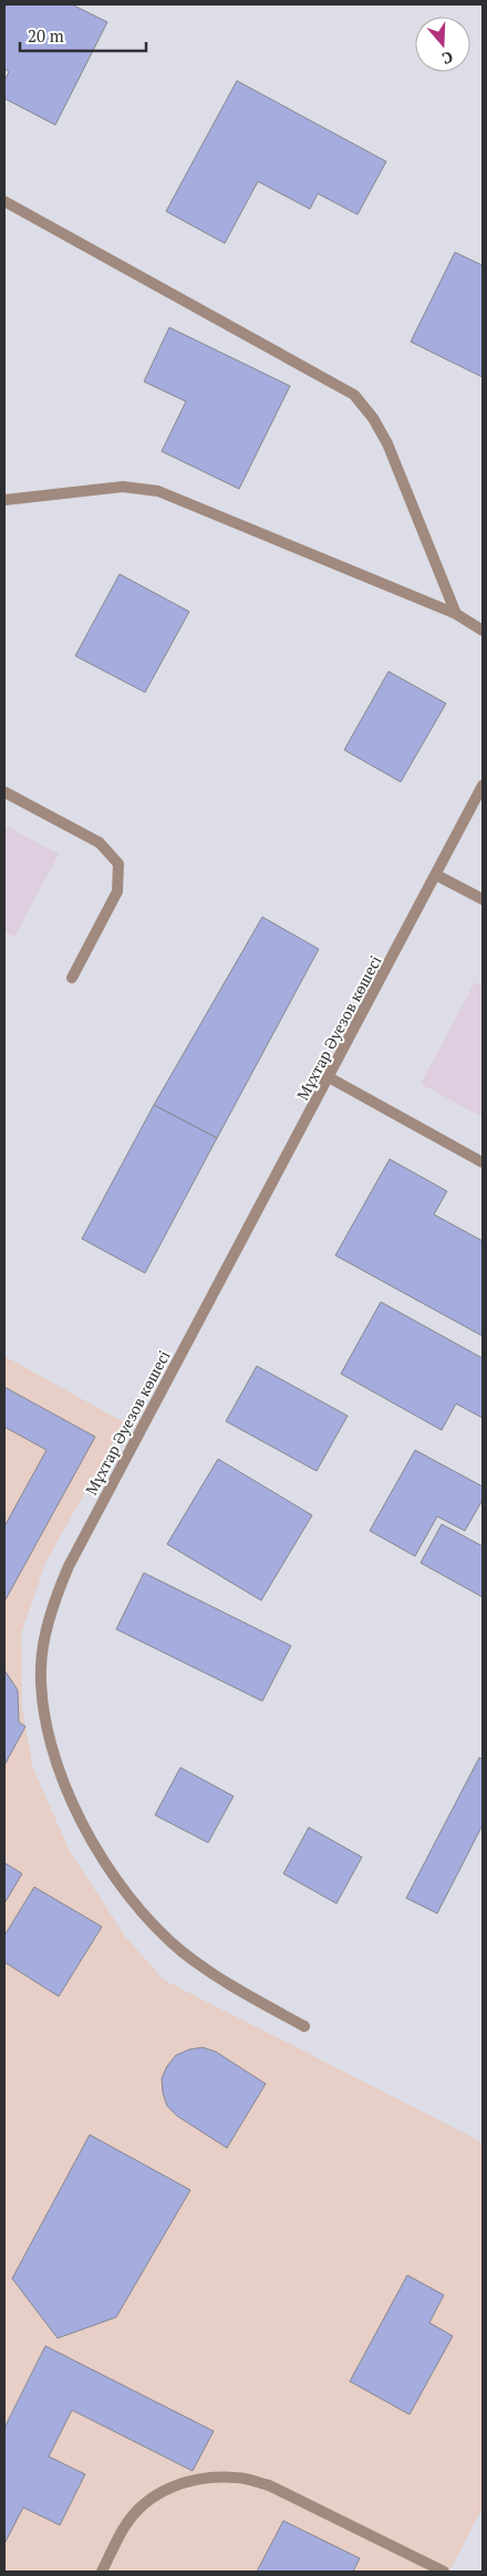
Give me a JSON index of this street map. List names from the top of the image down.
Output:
{
  "streets": {
    "street": ["Мұхтар Әуезов көшесі"]
  },
  "scale_bar": "20 m",
  "north": "bottom"
}
